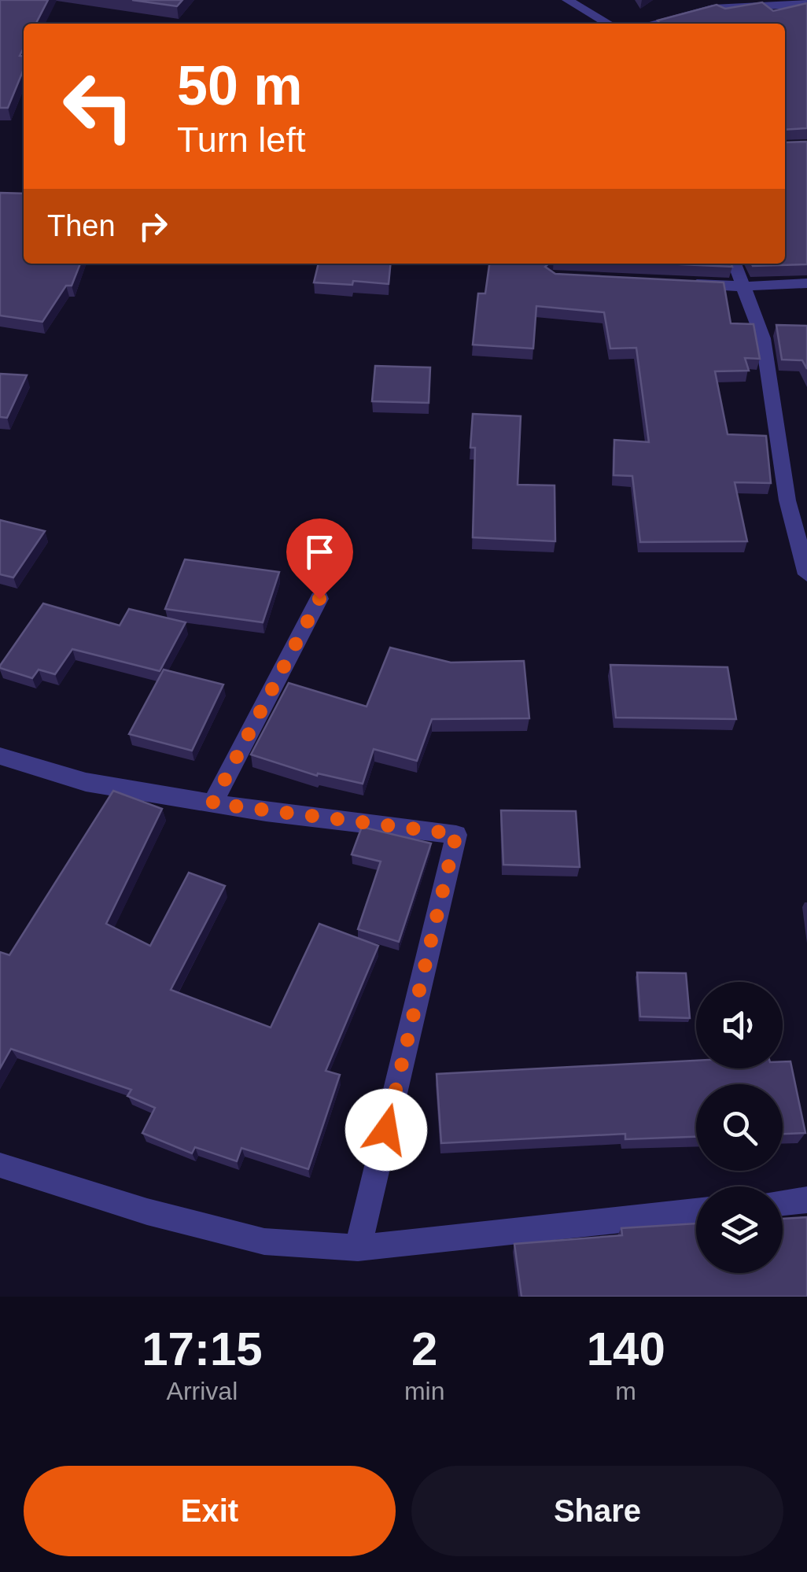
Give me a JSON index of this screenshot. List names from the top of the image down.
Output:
{
  "page": {
    "turn": ["50 m", "Turn left"],
    "then": "Then",
    "eta": [
      "17:15",
      "Arrival",
      "2",
      "min",
      "140",
      "m"
    ],
    "buttons": ["Exit", "Share"]
  }
}
